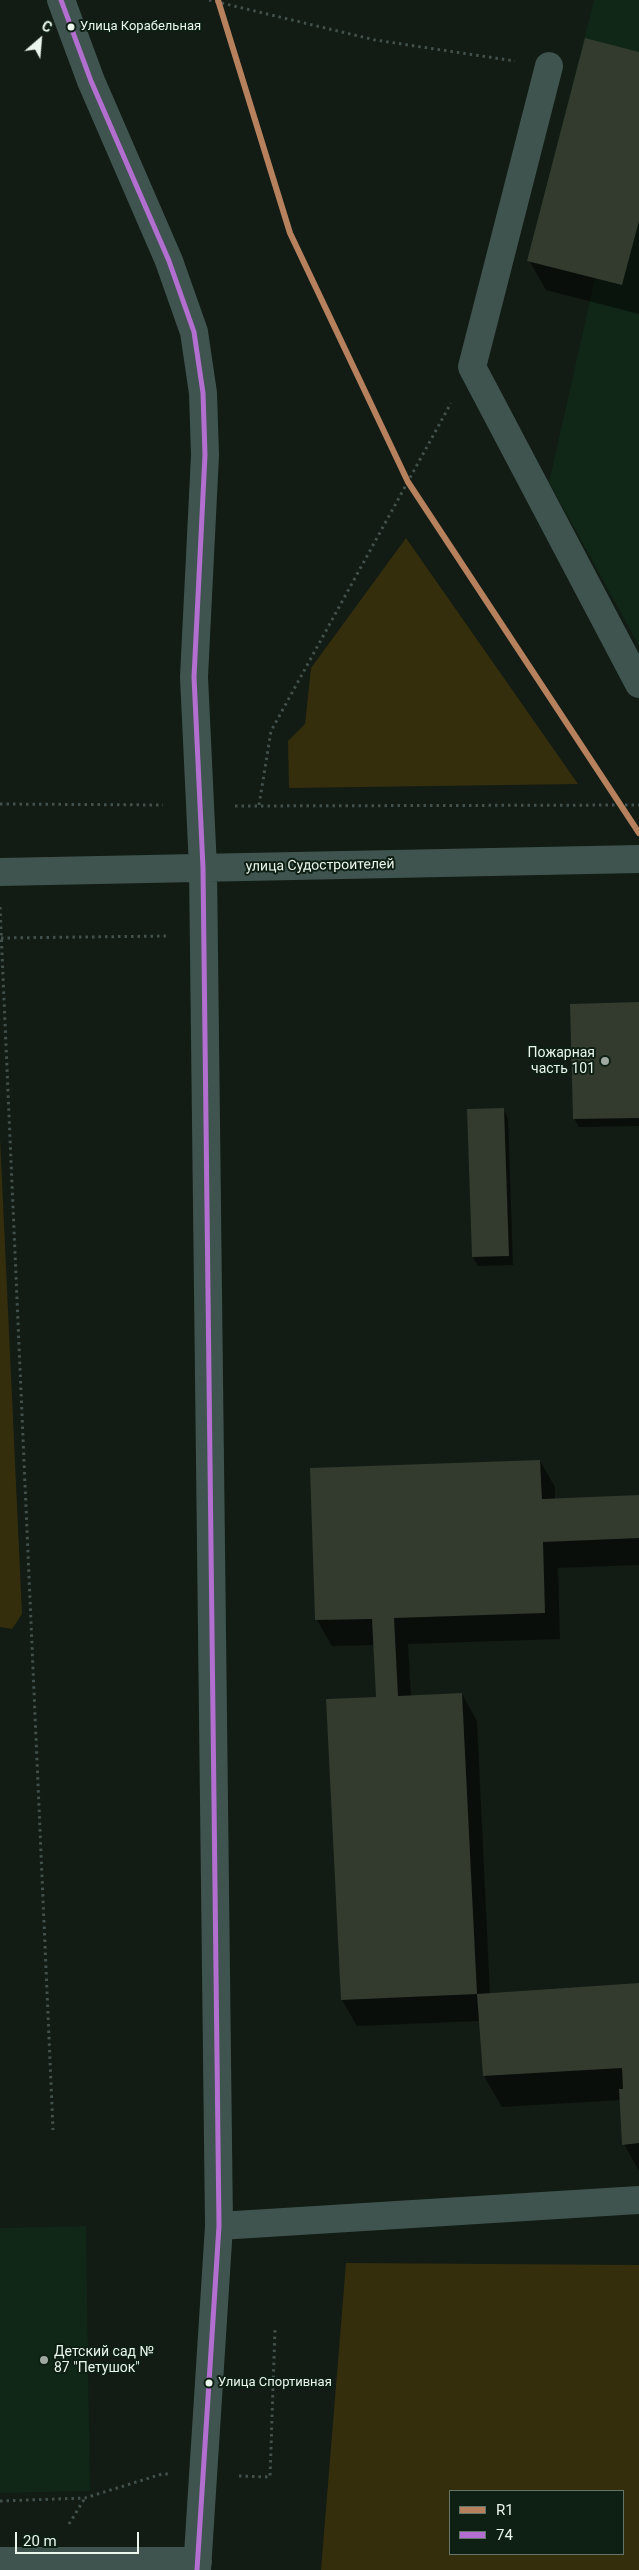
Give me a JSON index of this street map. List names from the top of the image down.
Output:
{
  "streets": {
    "street": ["улица Судостроителей"]
  },
  "places": [
    "Улица Корабельная",
    "Пожарная часть 101",
    "Детский сад № 87 \"Петушок\"",
    "Улица Спортивная"
  ],
  "lines": ["transit line R1", "transit line 74"],
  "legend": ["R1", "74"],
  "scale_bar": "20 m",
  "north": "top right"
}
